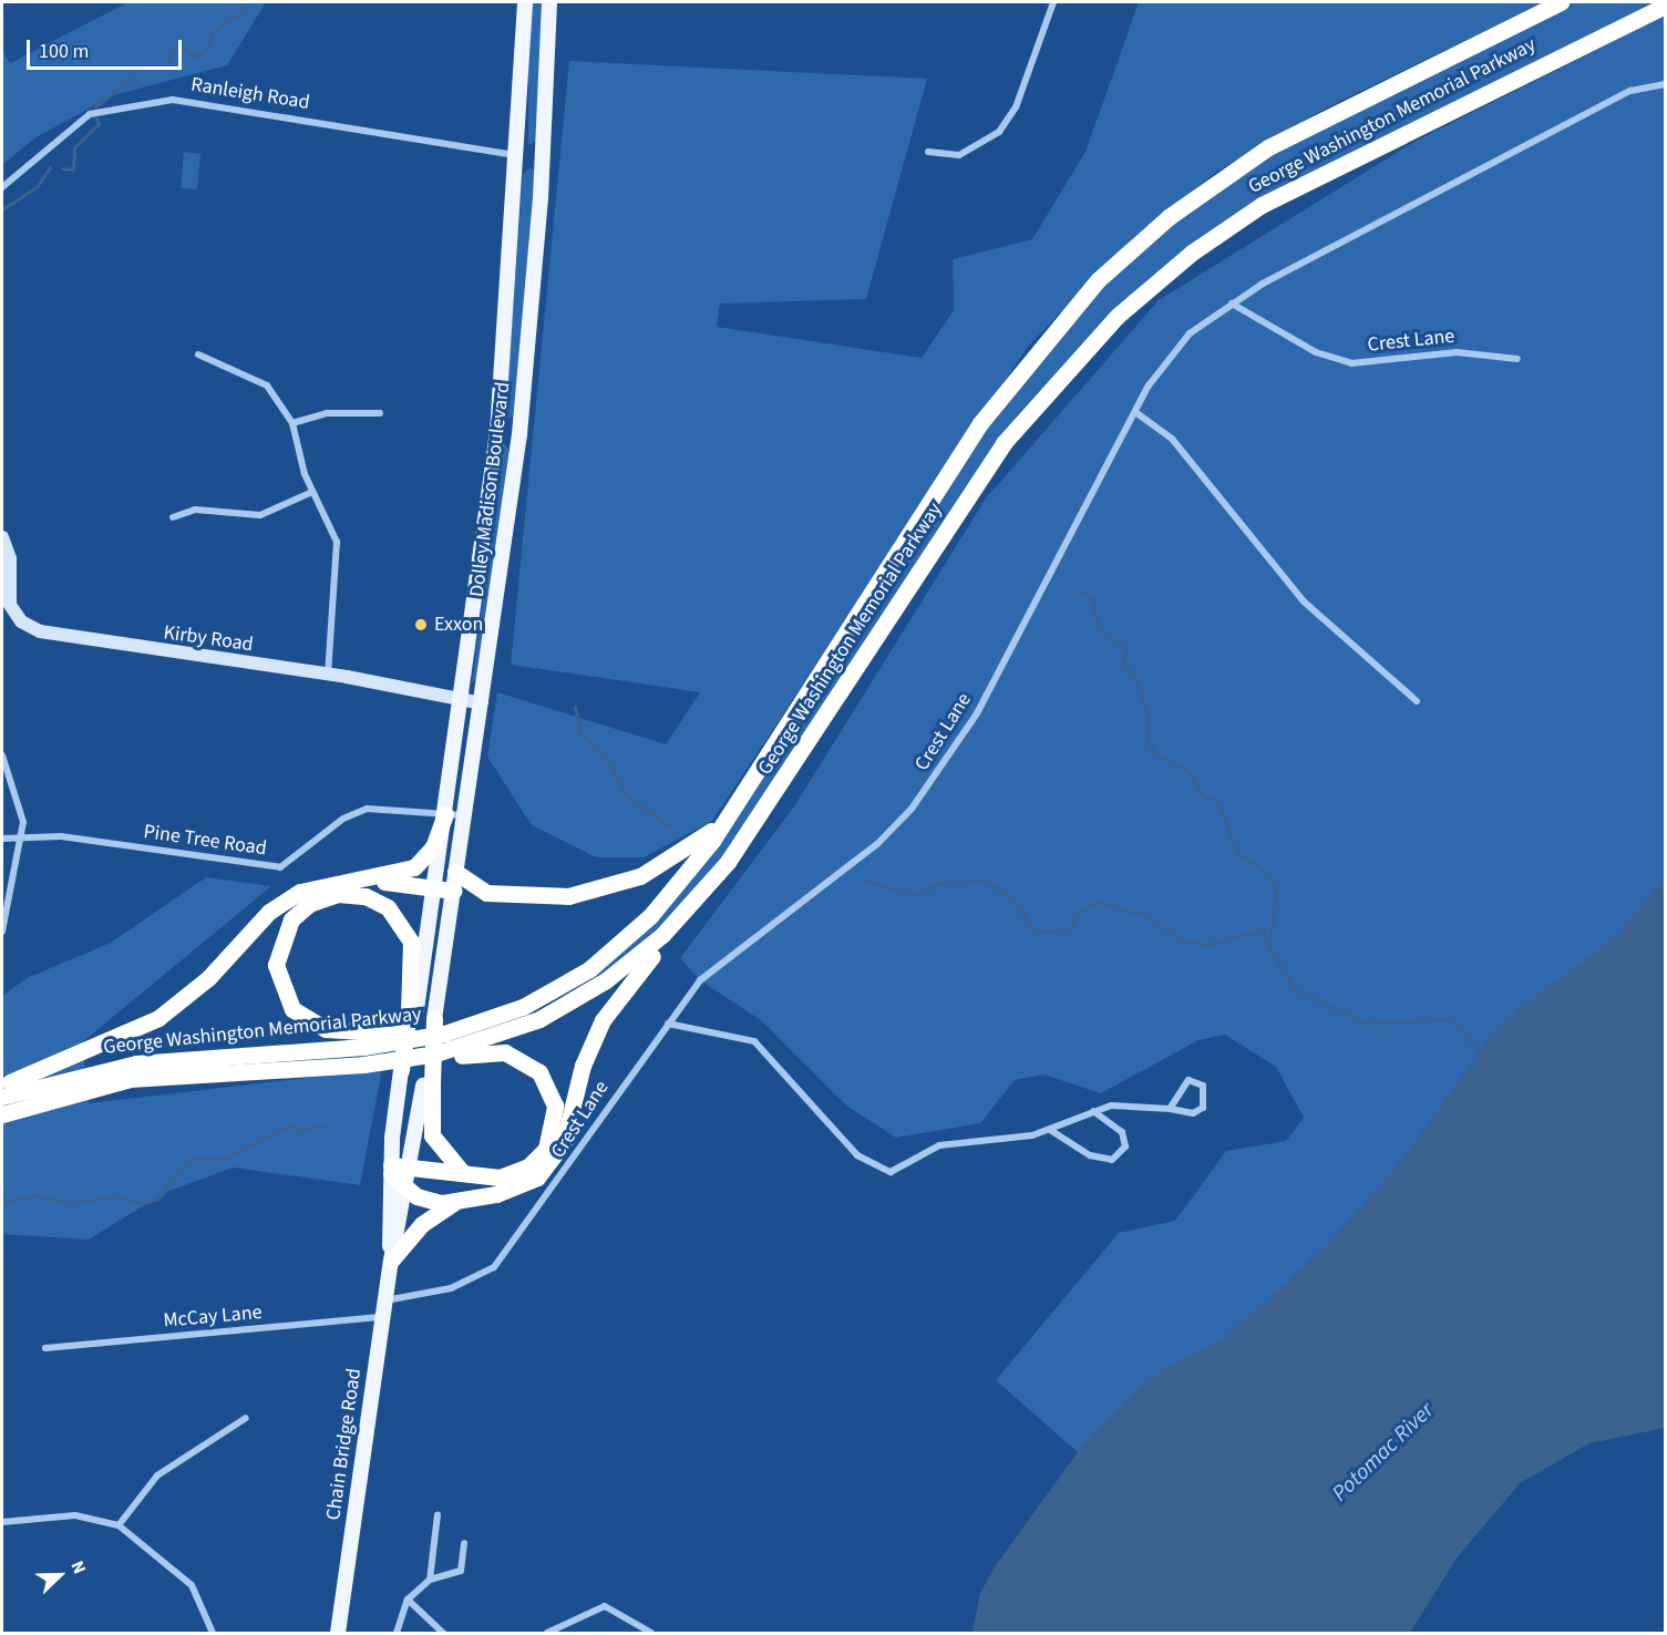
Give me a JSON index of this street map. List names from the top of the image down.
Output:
{
  "streets": {
    "highway": ["George Washington Memorial Parkway"],
    "main road": ["Dolley Madison Boulevard", "Kirby Road", "Chain Bridge Road"],
    "street": [
      "Ranleigh Road",
      "Crest Lane",
      "Pine Tree Road",
      "McCay Lane"
    ]
  },
  "crossings": [
    ["Ranleigh Road", "Dolley Madison Boulevard"],
    ["Crest Lane", "Chain Bridge Road"],
    ["Dolley Madison Boulevard", "Kirby Road"],
    ["Dolley Madison Boulevard", "Pine Tree Road"],
    ["McCay Lane", "Chain Bridge Road"]
  ],
  "water": ["Potomac River"],
  "places": ["Exxon"],
  "scale_bar": "100 m",
  "north": "top right"
}
